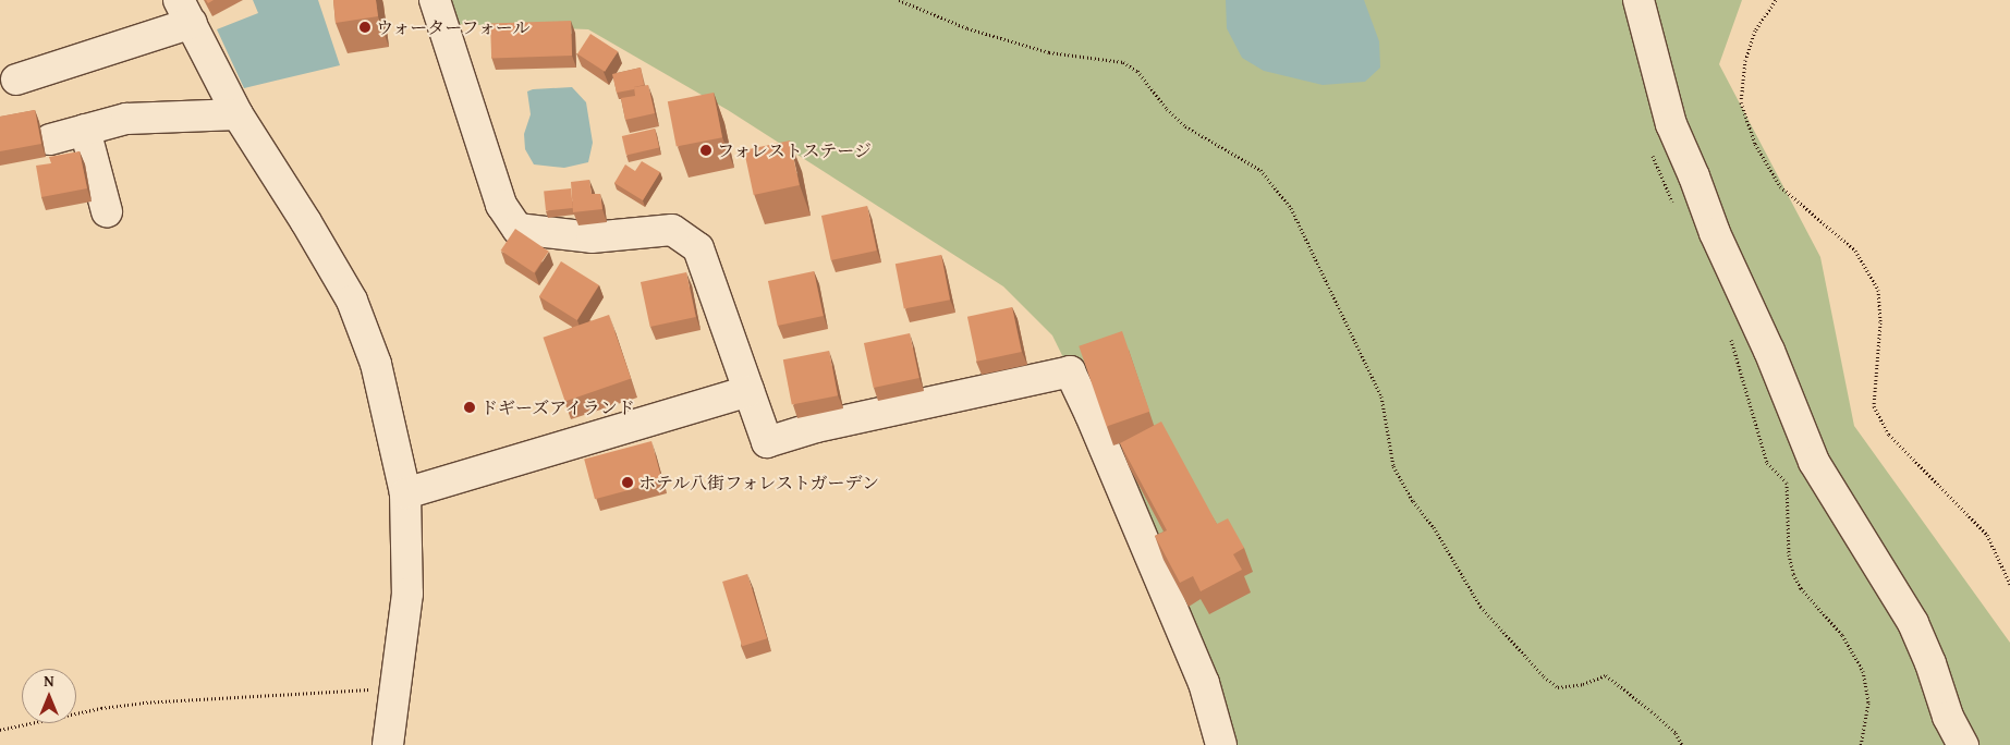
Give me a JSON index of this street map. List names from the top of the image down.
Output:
{
  "places": [
    "ウォーターフォール",
    "フォレストステージ",
    "ドギーズアイランド",
    "ホテル八街フォレストガーデン"
  ],
  "north": "top"
}
